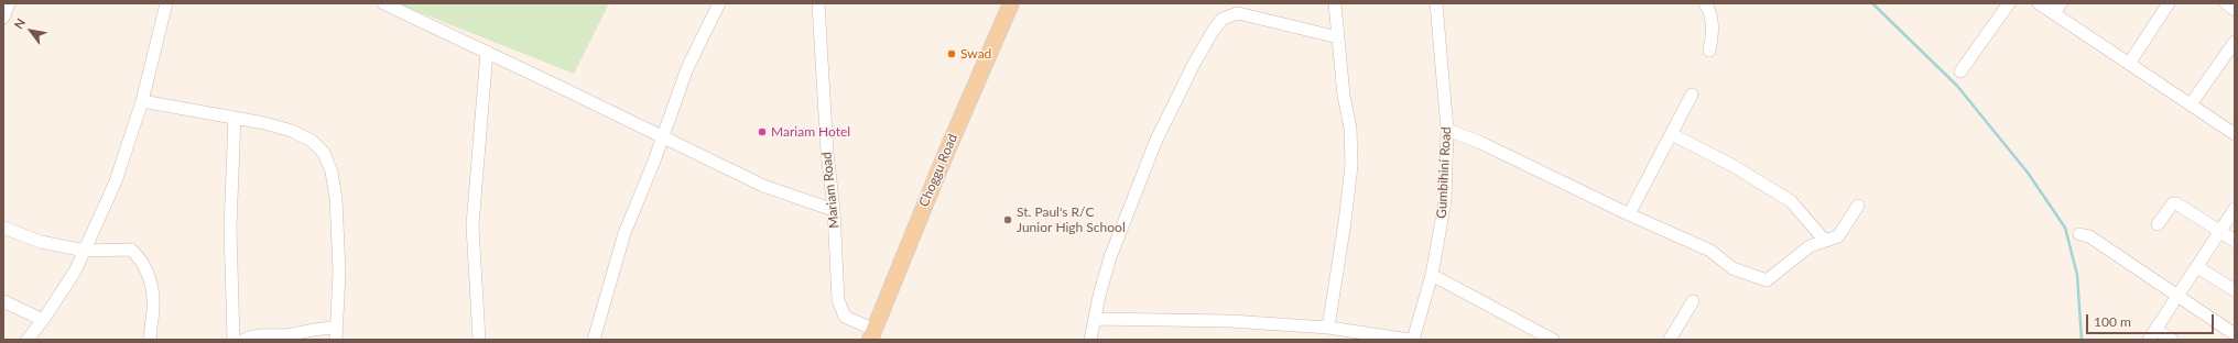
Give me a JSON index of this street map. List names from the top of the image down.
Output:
{
  "streets": {
    "main road": ["Choggu Road"],
    "street": ["Gumbihini Road", "Mariam Road"]
  },
  "crossings": [
    ["Choggu Road", "Mariam Road"]
  ],
  "places": ["Swad", "Mariam Hotel", "St. Paul's R/C Junior High School"],
  "scale_bar": "100 m",
  "north": "top left"
}
